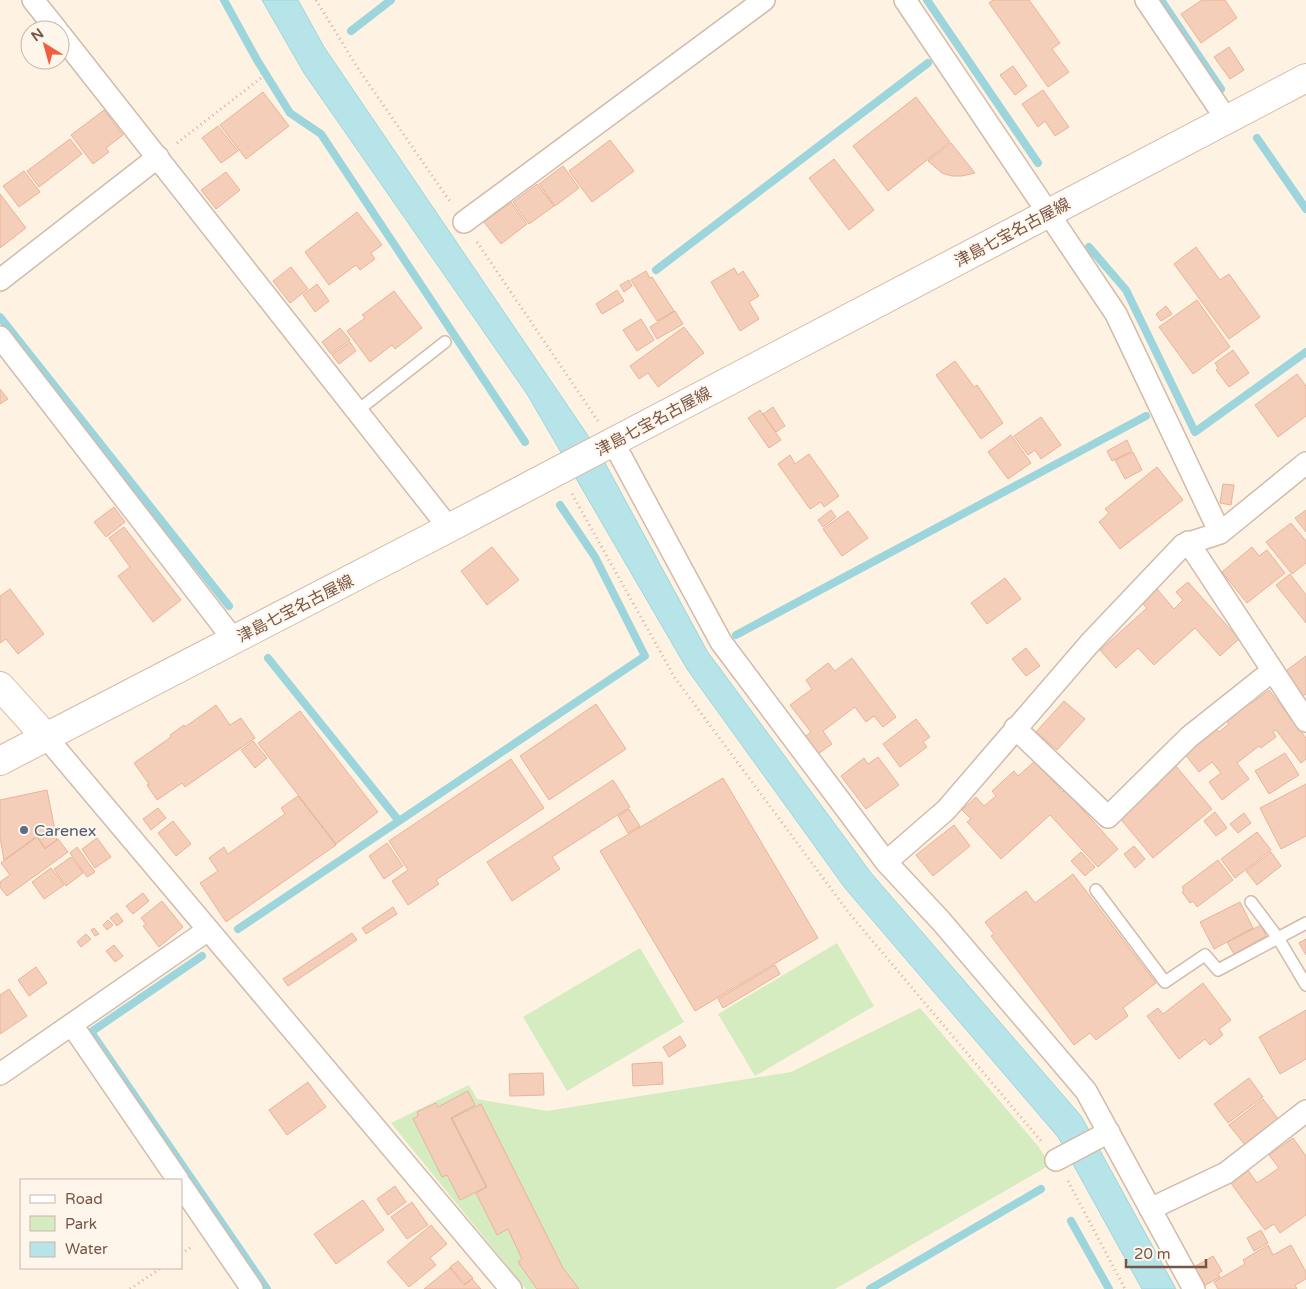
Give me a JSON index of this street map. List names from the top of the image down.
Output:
{
  "streets": {
    "main road": ["津島七宝名古屋線"]
  },
  "places": ["Carenex"],
  "legend": ["Road", "Park", "Water"],
  "scale_bar": "20 m",
  "north": "top left"
}
